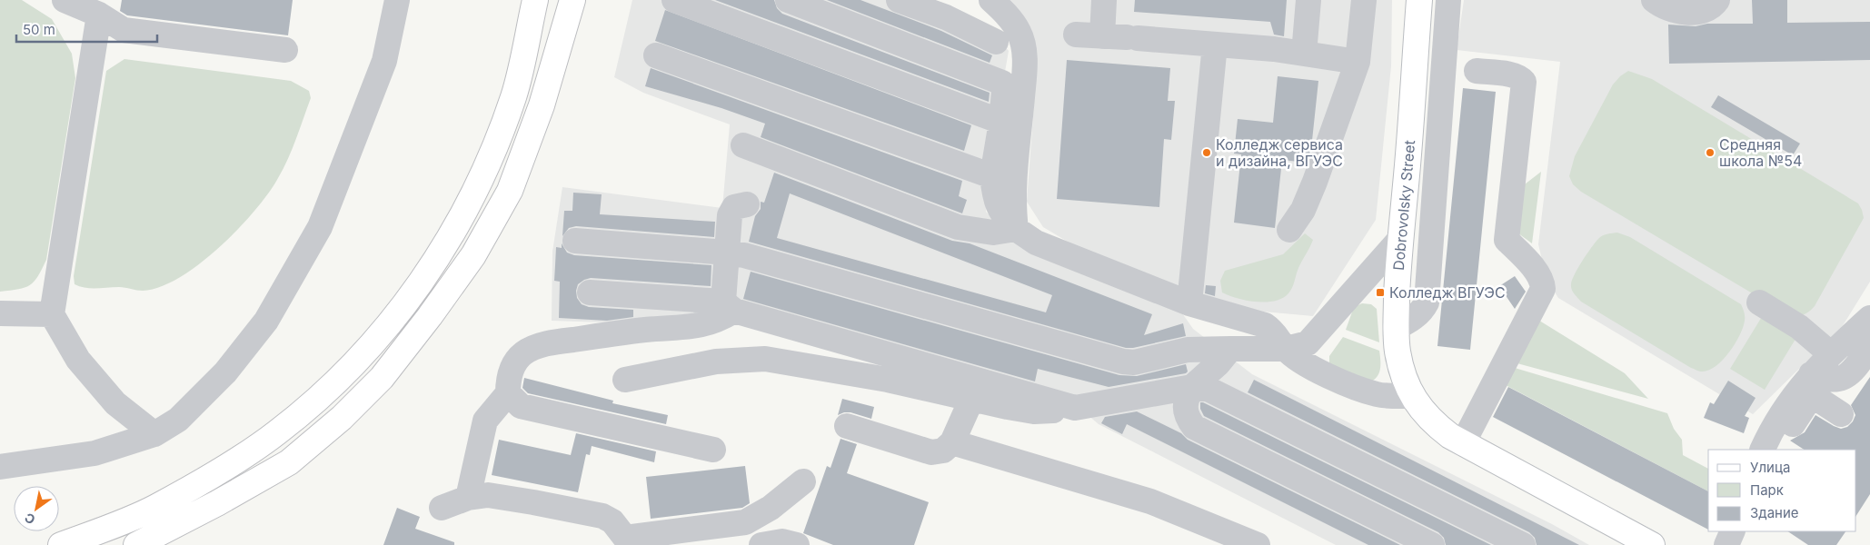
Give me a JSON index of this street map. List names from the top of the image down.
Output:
{
  "streets": {
    "main road": ["Dobrovolsky Street"]
  },
  "places": {
    "other": ["Колледж сервиса и дизайна, ВГУЭС", "Средняя школа №54"],
    "transit": ["Колледж ВГУЭС"]
  },
  "legend": ["Улица", "Парк", "Здание"],
  "scale_bar": "50 m",
  "north": "bottom left"
}
